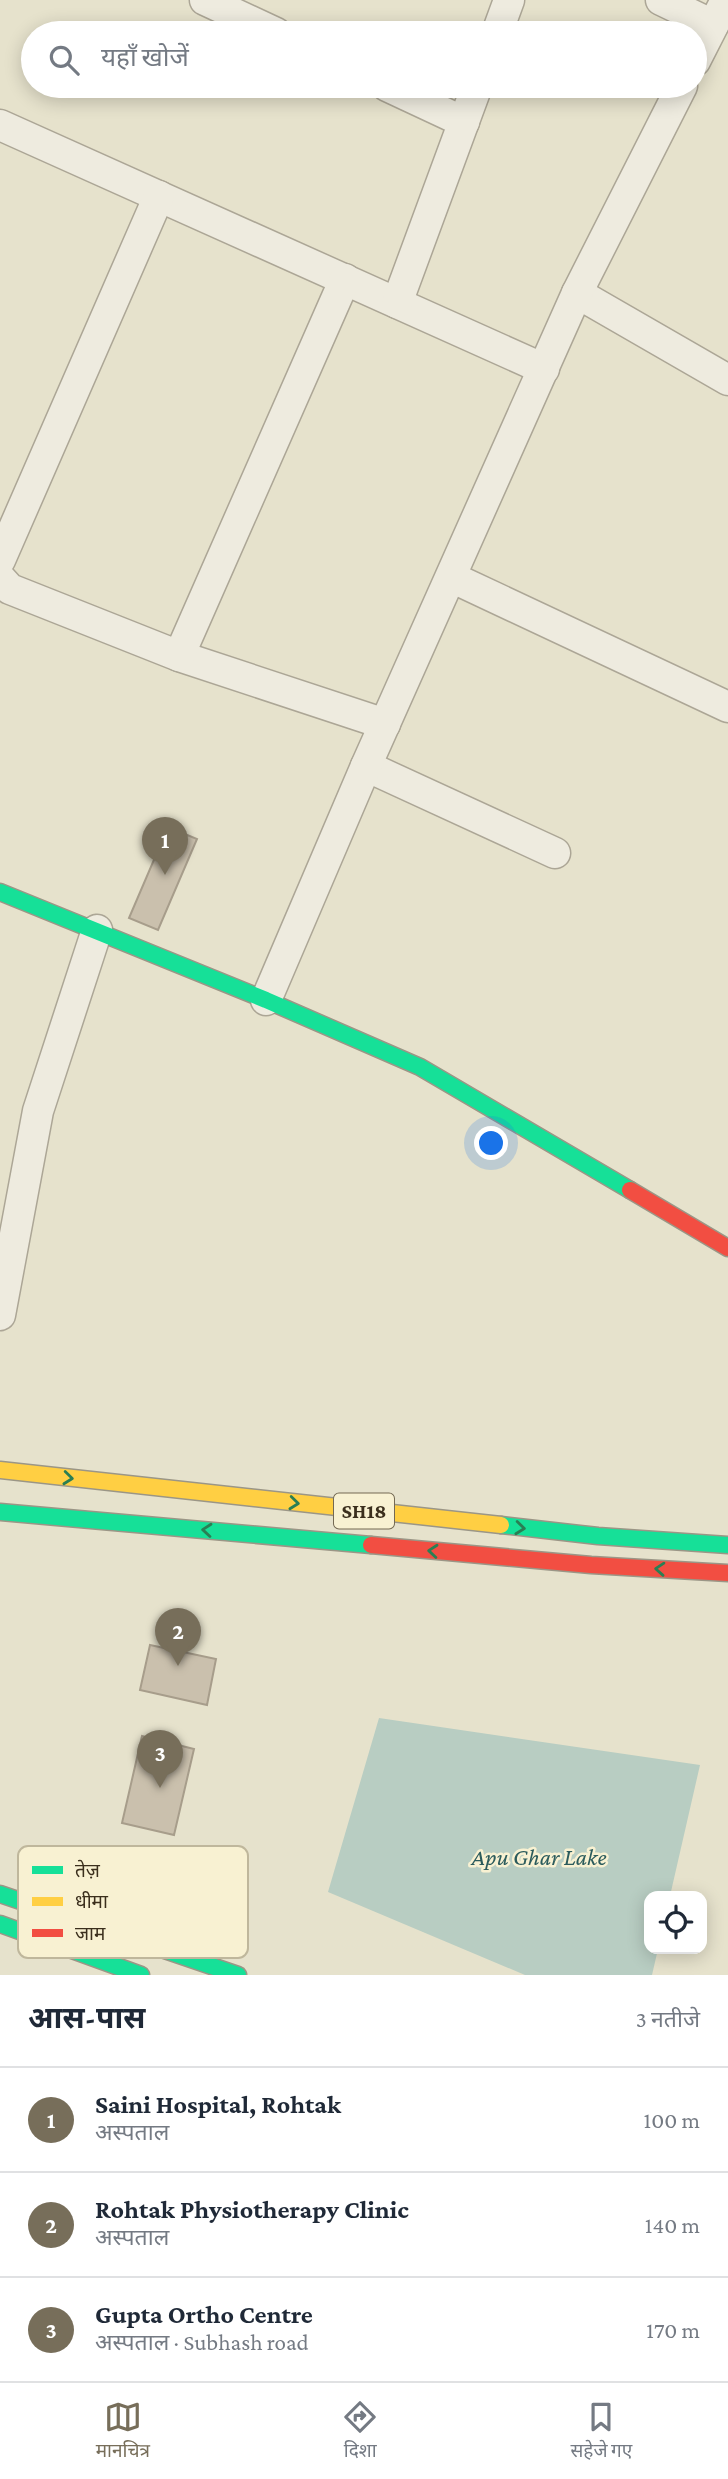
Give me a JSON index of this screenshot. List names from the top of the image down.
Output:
{
  "streets": {
    "main road": ["SH18"]
  },
  "water": ["Apu Ghar Lake"],
  "legend": ["तेज़", "धीमा", "जाम"],
  "page": {
    "search": "यहाँ खोजें",
    "pins": ["1", "2", "3"],
    "heading": ["आस-पास", "3 नतीजे"],
    "list": [
      {
        "mark": "1",
        "name": "Saini Hospital, Rohtak",
        "note": "अस्पताल",
        "value": "100 m"
      },
      {
        "mark": "2",
        "name": "Rohtak Physiotherapy Clinic",
        "note": "अस्पताल",
        "value": "140 m"
      },
      {
        "mark": "3",
        "name": "Gupta Ortho Centre",
        "note": "अस्पताल · Subhash road",
        "value": "170 m"
      }
    ],
    "nav": ["मानचित्र", "दिशा", "सहेजे गए"]
  }
}
